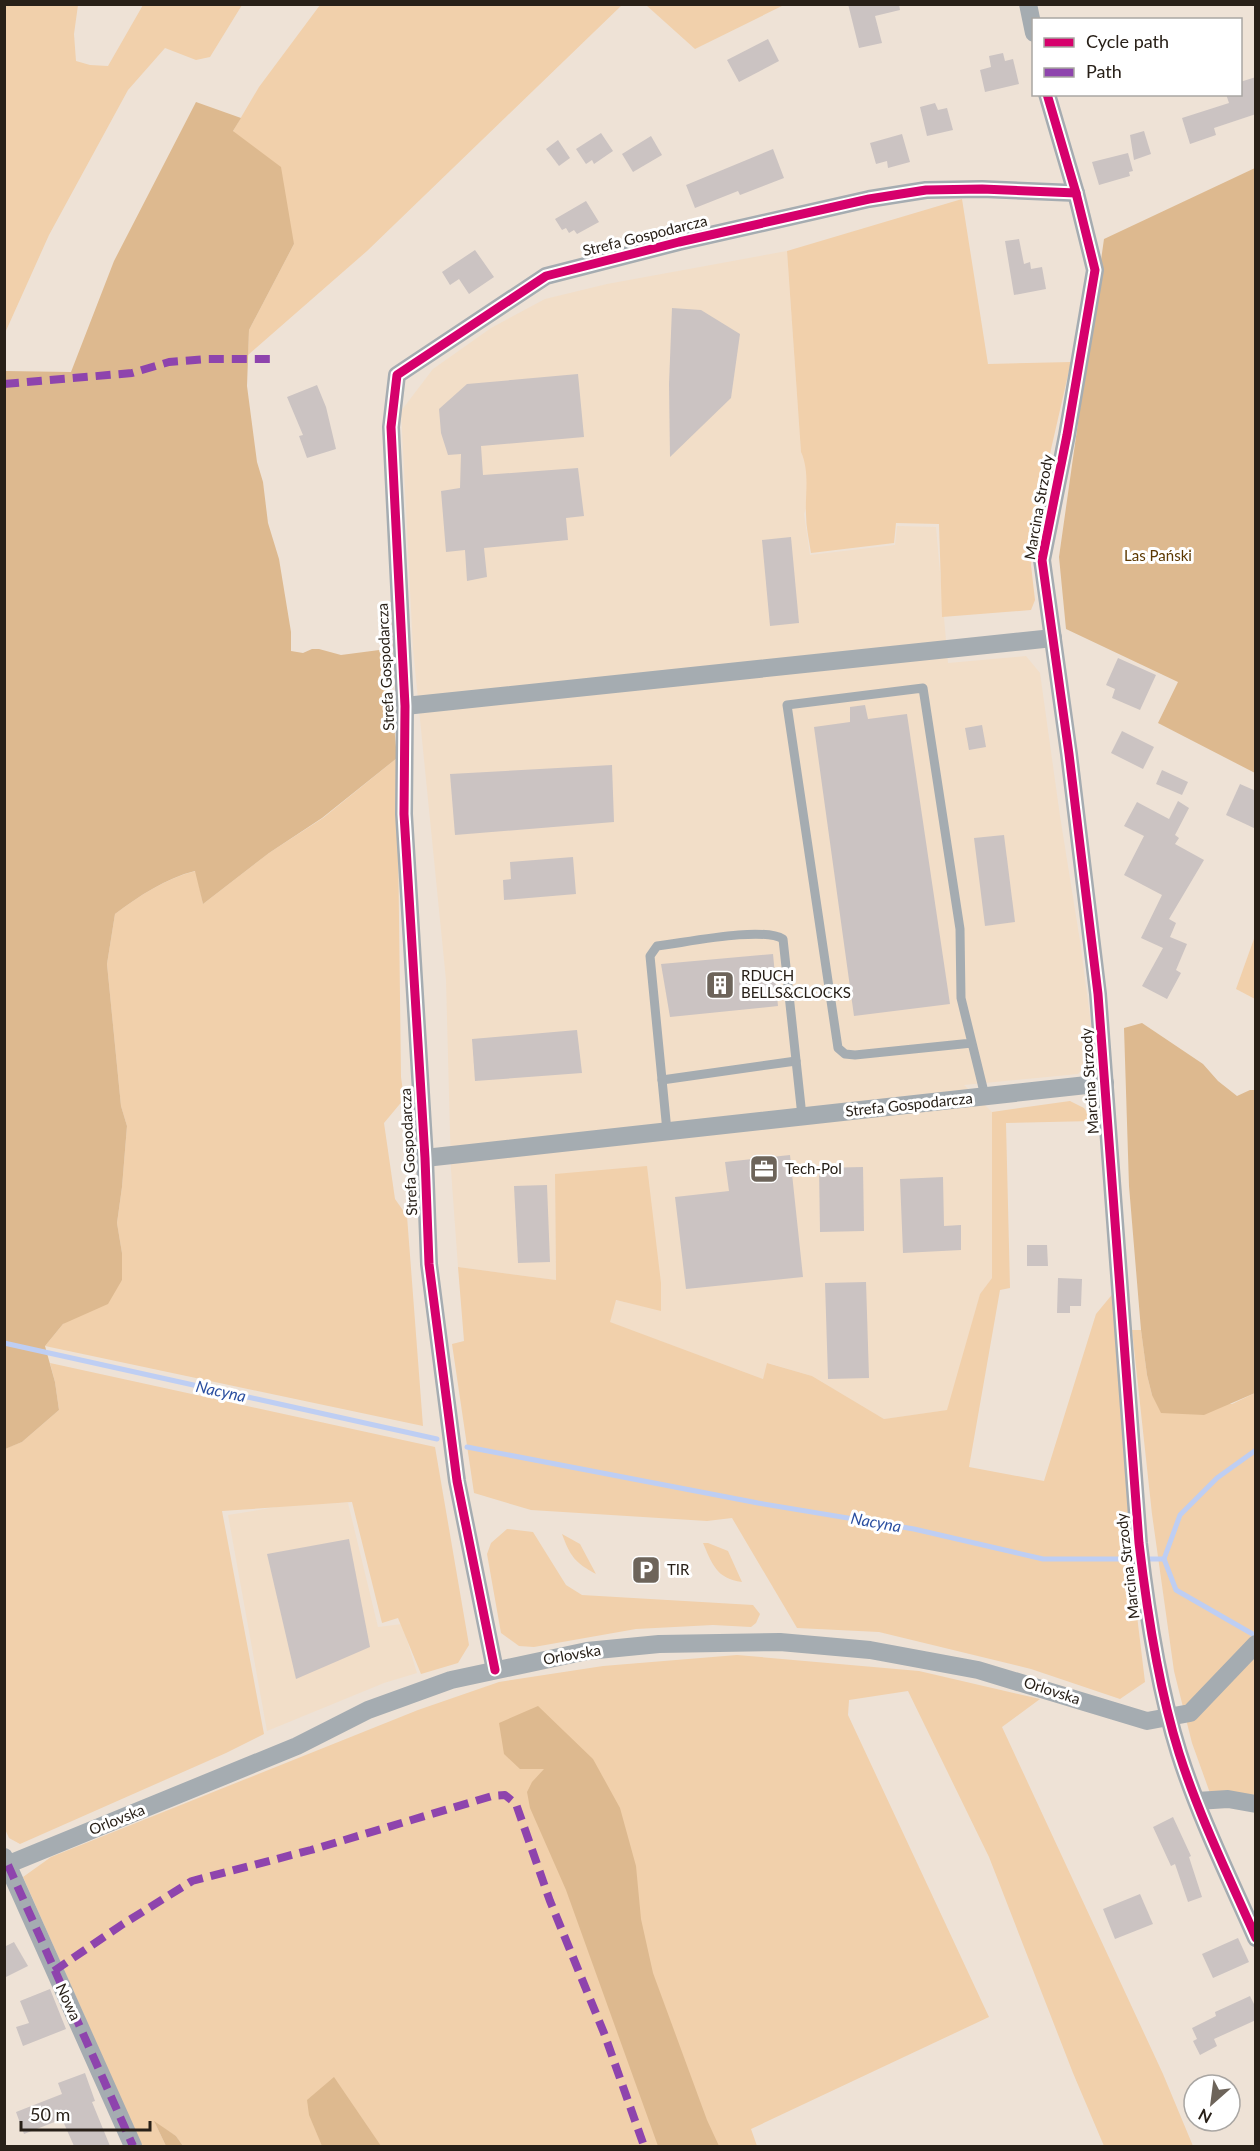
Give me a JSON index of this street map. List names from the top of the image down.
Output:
{
  "streets": {
    "street": [
      "Strefa Gospodarcza",
      "Marcina Strzody",
      "Orlovska",
      "Nowa"
    ]
  },
  "crossings": [
    ["Strefa Gospodarcza", "Marcina Strzody"],
    ["Strefa Gospodarcza", "Orlovska"],
    ["Marcina Strzody", "Orlovska"],
    ["Orlovska", "Nowa"]
  ],
  "water": ["Nacyna"],
  "parks": ["Las Pański"],
  "places": {
    "building": ["RDUCH BELLS&CLOCKS"],
    "office": ["Tech-Pol"],
    "parking": ["TIR"]
  },
  "legend": ["Cycle path", "Path"],
  "scale_bar": "50 m",
  "north": "bottom left"
}
